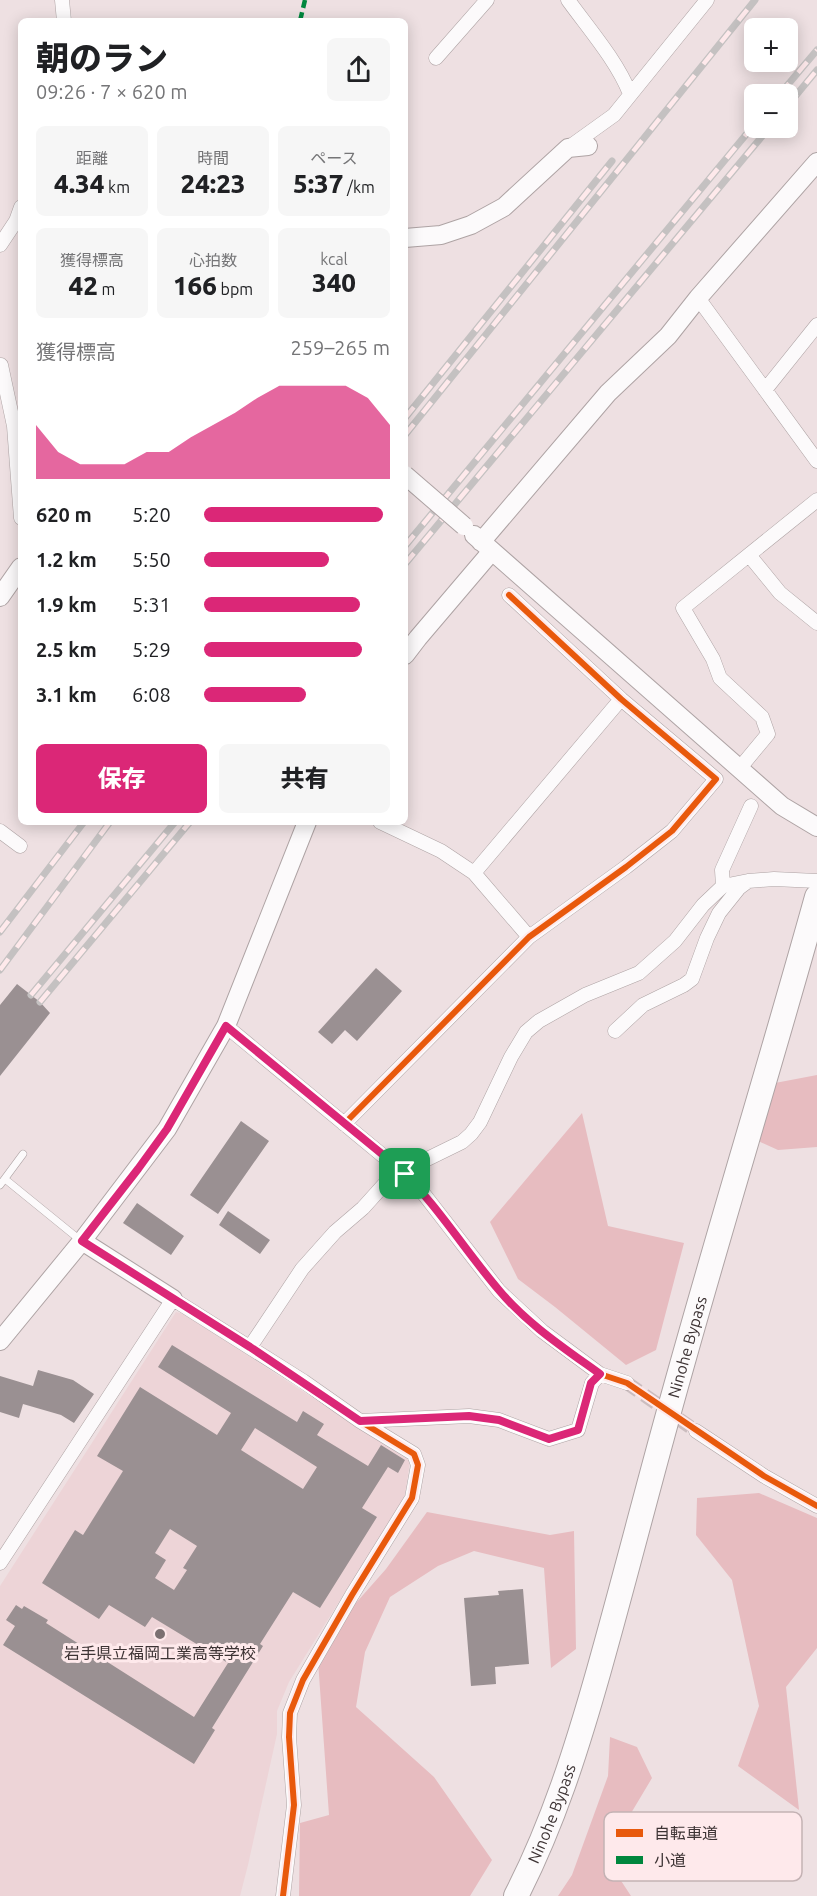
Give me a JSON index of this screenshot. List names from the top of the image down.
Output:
{
  "streets": {
    "highway": ["Ninohe Bypass"]
  },
  "places": ["岩手県立福岡工業高等学校"],
  "legend": ["自転車道", "小道"],
  "page": {
    "map_buttons": ["+", "−"],
    "heading": ["朝のラン", "09:26 · 7 × 620 m"],
    "stats": [
      ["距離", "4.34 km"],
      ["時間", "24:23"],
      ["ペース", "5:37 /km"],
      ["獲得標高", "42 m"],
      ["心拍数", "166 bpm"],
      ["kcal", "340"]
    ],
    "chart": ["獲得標高", "259–265 m"],
    "list": [
      {
        "name": "620 m",
        "note": "5:20"
      },
      {
        "name": "1.2 km",
        "note": "5:50"
      },
      {
        "name": "1.9 km",
        "note": "5:31"
      },
      {
        "name": "2.5 km",
        "note": "5:29"
      },
      {
        "name": "3.1 km",
        "note": "6:08"
      }
    ],
    "buttons": ["保存", "共有"]
  }
}
